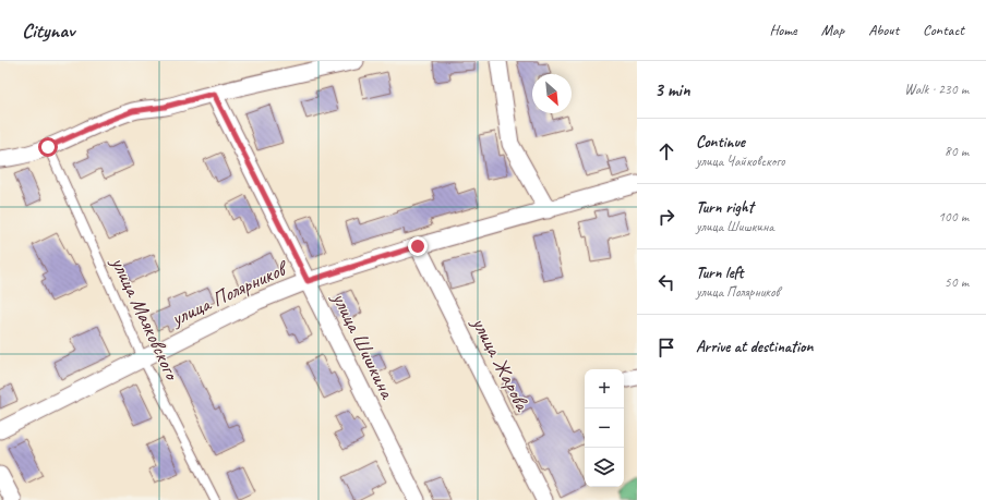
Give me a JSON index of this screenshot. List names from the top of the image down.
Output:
{
  "streets": {
    "street": ["улица Полярников", "улица Шишкина", "улица Жарова"],
    "lane": ["улица Маяковского"]
  },
  "crossings": [
    ["улица Полярников", "улица Маяковского"],
    ["улица Полярников", "улица Шишкина"],
    ["улица Полярников", "улица Жарова"]
  ],
  "north": "bottom right",
  "page": {
    "header": "Citynav",
    "nav": [
      "Home",
      "Map",
      "About",
      "Contact"
    ],
    "heading": ["3 min", "Walk · 230 m"],
    "list": [
      ["Continue", "улица Чайковского", "80 m"],
      ["Turn right", "улица Шишкина", "100 m"],
      ["Turn left", "улица Полярников", "50 m"],
      "Arrive at destination"
    ],
    "map_buttons": ["+", "−"]
  }
}
